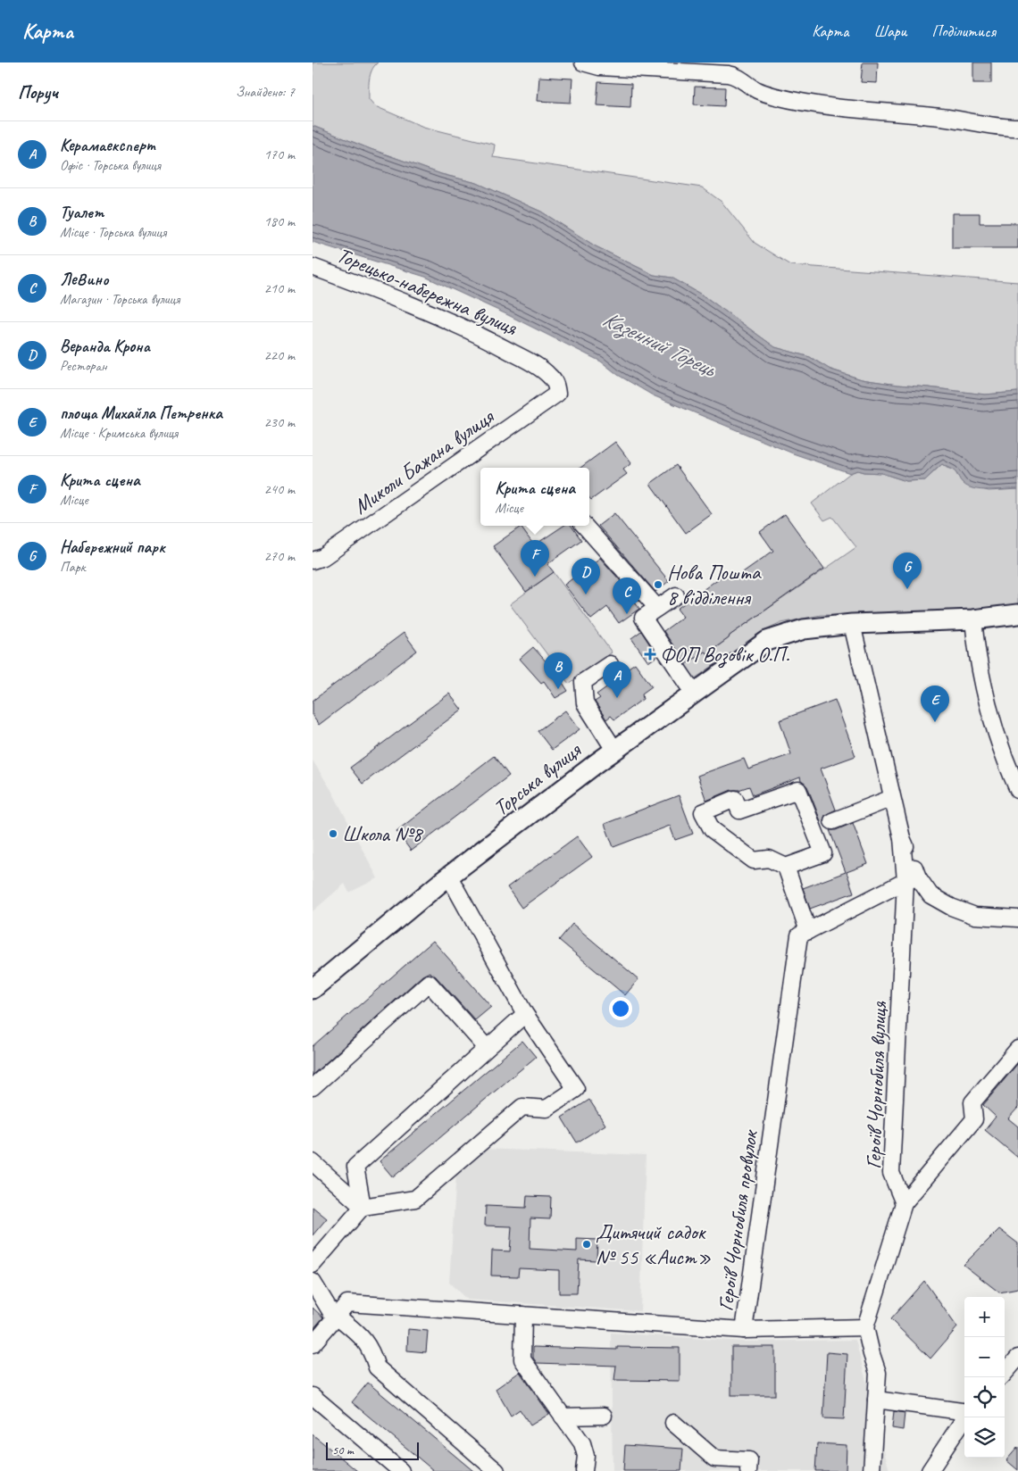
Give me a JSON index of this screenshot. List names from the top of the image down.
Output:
{
  "streets": {
    "main road": ["Торська вулиця"],
    "street": [
      "Торецько-набережна вулиця",
      "Миколи Бажана вулиця",
      "Героїв Чорнобиля вулиця",
      "Героїв Чорнобиля провулок"
    ]
  },
  "crossings": [
    ["Торецько-набережна вулиця", "Миколи Бажана вулиця"]
  ],
  "water": ["Казенний Торець"],
  "places": {
    "other": ["Нова Пошта 8 відділення", "Школа №8", "Дитячий садок № 55 «Аист»"],
    "health": ["ФОП Возовік О.П."]
  },
  "scale_bar": "50 m",
  "page": {
    "header": "Карта",
    "nav": ["Карта", "Шари", "Поділитися"],
    "heading": ["Поруч", "Знайдено: 7"],
    "list": [
      {
        "mark": "A",
        "name": "Керамаексперт",
        "note": "Офіс · Торська вулиця",
        "value": "170 m"
      },
      {
        "mark": "B",
        "name": "Туалет",
        "note": "Місце · Торська вулиця",
        "value": "180 m"
      },
      {
        "mark": "C",
        "name": "ЛеВино",
        "note": "Магазин · Торська вулиця",
        "value": "210 m"
      },
      {
        "mark": "D",
        "name": "Веранда Крона",
        "note": "Ресторан",
        "value": "220 m"
      },
      {
        "mark": "E",
        "name": "площа Михайла Петренка",
        "note": "Місце · Кримська вулиця",
        "value": "230 m"
      },
      {
        "mark": "F",
        "name": "Крита сцена",
        "note": "Місце",
        "value": "240 m"
      },
      {
        "mark": "G",
        "name": "Набережний парк",
        "note": "Парк",
        "value": "270 m"
      }
    ],
    "popup": ["Крита сцена", "Місце"],
    "pins": [
      "F",
      "G",
      "D",
      "C",
      "B",
      "A",
      "E"
    ],
    "map_buttons": ["+", "−"],
    "scale": "50 m"
  }
}
